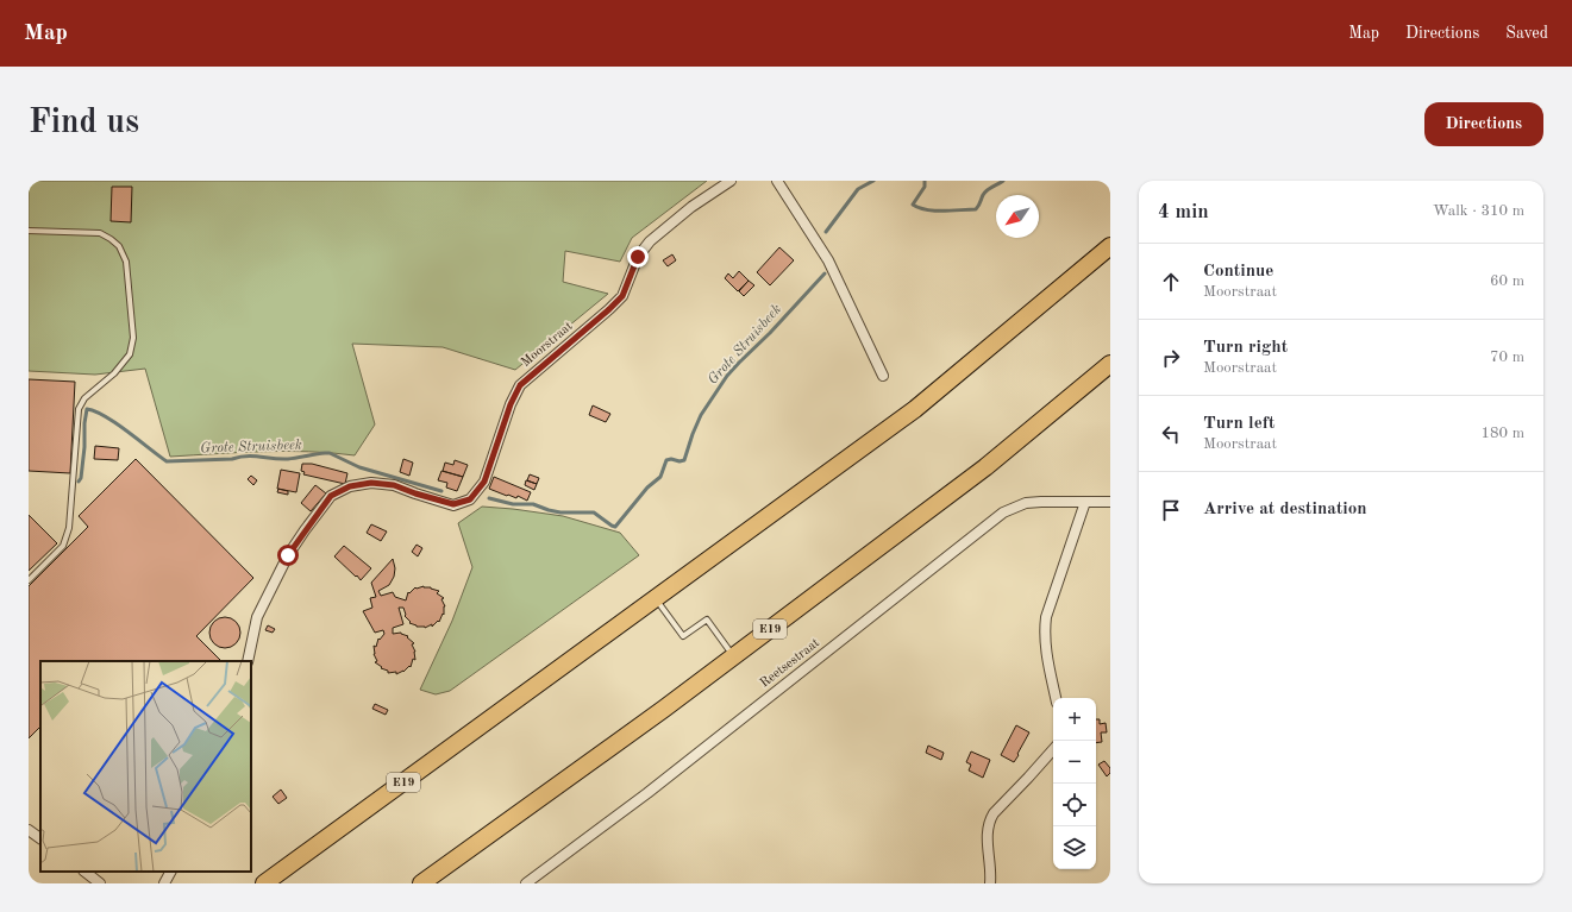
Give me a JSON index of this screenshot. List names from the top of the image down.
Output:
{
  "streets": {
    "highway": ["E19"],
    "street": ["Moorstraat", "Reetsestraat"]
  },
  "water": ["Grote Struisbeek"],
  "north": "bottom left",
  "page": {
    "header": "Map",
    "nav": ["Map", "Directions", "Saved"],
    "buttons": "Directions",
    "title": "Find us",
    "heading": ["4 min", "Walk · 310 m"],
    "list": [
      ["Continue", "Moorstraat", "60 m"],
      ["Turn right", "Moorstraat", "70 m"],
      ["Turn left", "Moorstraat", "180 m"],
      "Arrive at destination"
    ],
    "map_buttons": ["+", "−"]
  }
}
